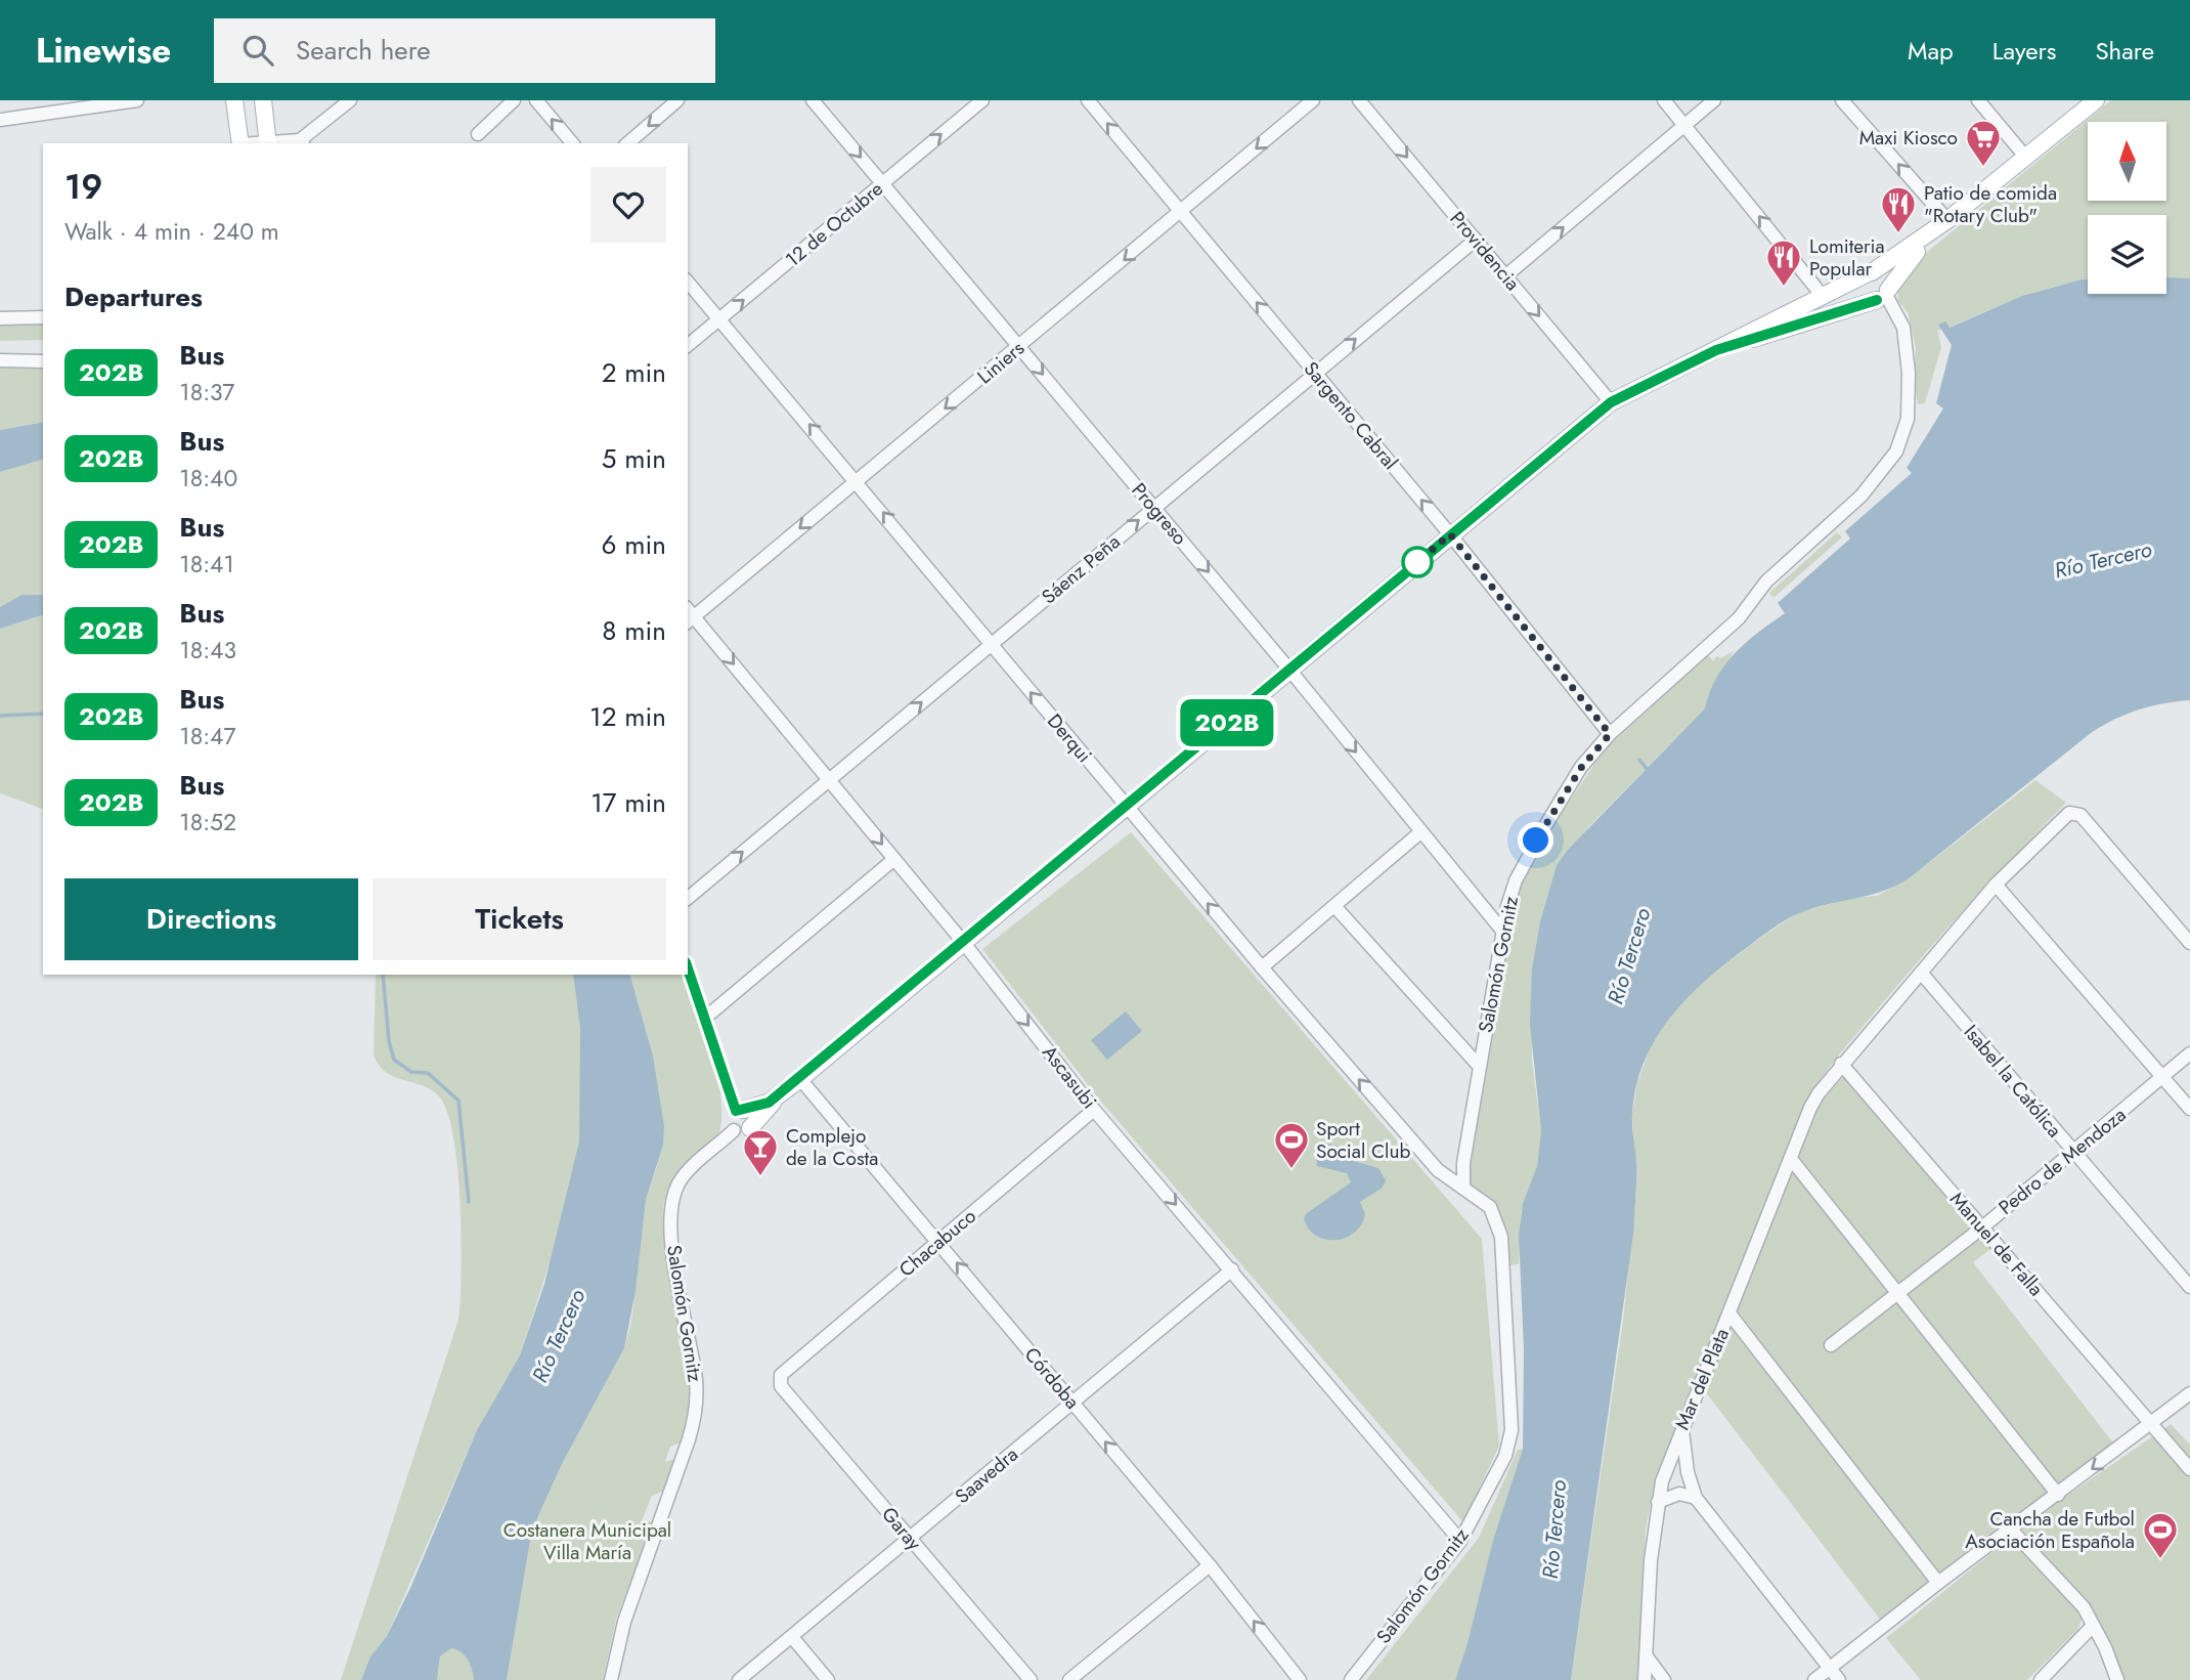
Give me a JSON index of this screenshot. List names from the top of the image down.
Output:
{
  "streets": {
    "street": [
      "12 de Octubre",
      "Providencia",
      "Liniers",
      "Sargento Cabral",
      "Progreso",
      "Sáenz Peña",
      "Derqui",
      "Salomón Gornitz",
      "Ascasubi",
      "Isabel la Católica",
      "Pedro de Mendoza",
      "Chacabuco",
      "Manuel de Falla",
      "Córdoba",
      "Mar del Plata",
      "Saavedra",
      "Garay"
    ]
  },
  "crossings": [
    ["12 de Octubre", "Progreso"],
    ["12 de Octubre", "Derqui"],
    ["Providencia", "Sáenz Peña"],
    ["Liniers", "Sargento Cabral"],
    ["Liniers", "Progreso"],
    ["Liniers", "Derqui"],
    ["Liniers", "Ascasubi"],
    ["Sargento Cabral", "Sáenz Peña"],
    ["Sargento Cabral", "Salomón Gornitz"],
    ["Progreso", "Sáenz Peña"],
    ["Progreso", "Salomón Gornitz"],
    ["Sáenz Peña", "Derqui"],
    ["Sáenz Peña", "Ascasubi"],
    ["Derqui", "Salomón Gornitz"],
    ["Salomón Gornitz", "Ascasubi"],
    ["Ascasubi", "Chacabuco"],
    ["Ascasubi", "Saavedra"],
    ["Isabel la Católica", "Pedro de Mendoza"],
    ["Isabel la Católica", "Mar del Plata"],
    ["Pedro de Mendoza", "Manuel de Falla"],
    ["Chacabuco", "Córdoba"],
    ["Chacabuco", "Garay"],
    ["Manuel de Falla", "Mar del Plata"],
    ["Córdoba", "Saavedra"],
    ["Saavedra", "Garay"]
  ],
  "one_way": [
    "12 de Octubre",
    "Providencia",
    "Liniers",
    "Sargento Cabral",
    "Progreso",
    "Sáenz Peña",
    "Derqui",
    "Ascasubi",
    "Córdoba"
  ],
  "water": ["Río Tercero"],
  "parks": ["Costanera Municipal Villa María"],
  "places": {
    "supermarket": ["Maxi Kiosco"],
    "restaurant": ["Patio de comida \"Rotary Club\"", "Lomiteria Popular"],
    "sports": ["Sport Social Club", "Cancha de Futbol Asociación Española"],
    "bar": ["Complejo de la Costa"]
  },
  "lines": ["bus line 202B"],
  "north": "top",
  "page": {
    "header": "Linewise",
    "search": "Search here",
    "nav": ["Map", "Layers", "Share"],
    "on_map": "202B",
    "heading": [
      ["19", "Walk · 4 min · 240 m"],
      "Departures"
    ],
    "list": [
      {
        "mark": "202B",
        "name": "Bus",
        "note": "18:37",
        "value": "2 min"
      },
      {
        "mark": "202B",
        "name": "Bus",
        "note": "18:40",
        "value": "5 min"
      },
      {
        "mark": "202B",
        "name": "Bus",
        "note": "18:41",
        "value": "6 min"
      },
      {
        "mark": "202B",
        "name": "Bus",
        "note": "18:43",
        "value": "8 min"
      },
      {
        "mark": "202B",
        "name": "Bus",
        "note": "18:47",
        "value": "12 min"
      },
      {
        "mark": "202B",
        "name": "Bus",
        "note": "18:52",
        "value": "17 min"
      }
    ],
    "buttons": ["Directions", "Tickets"]
  }
}
